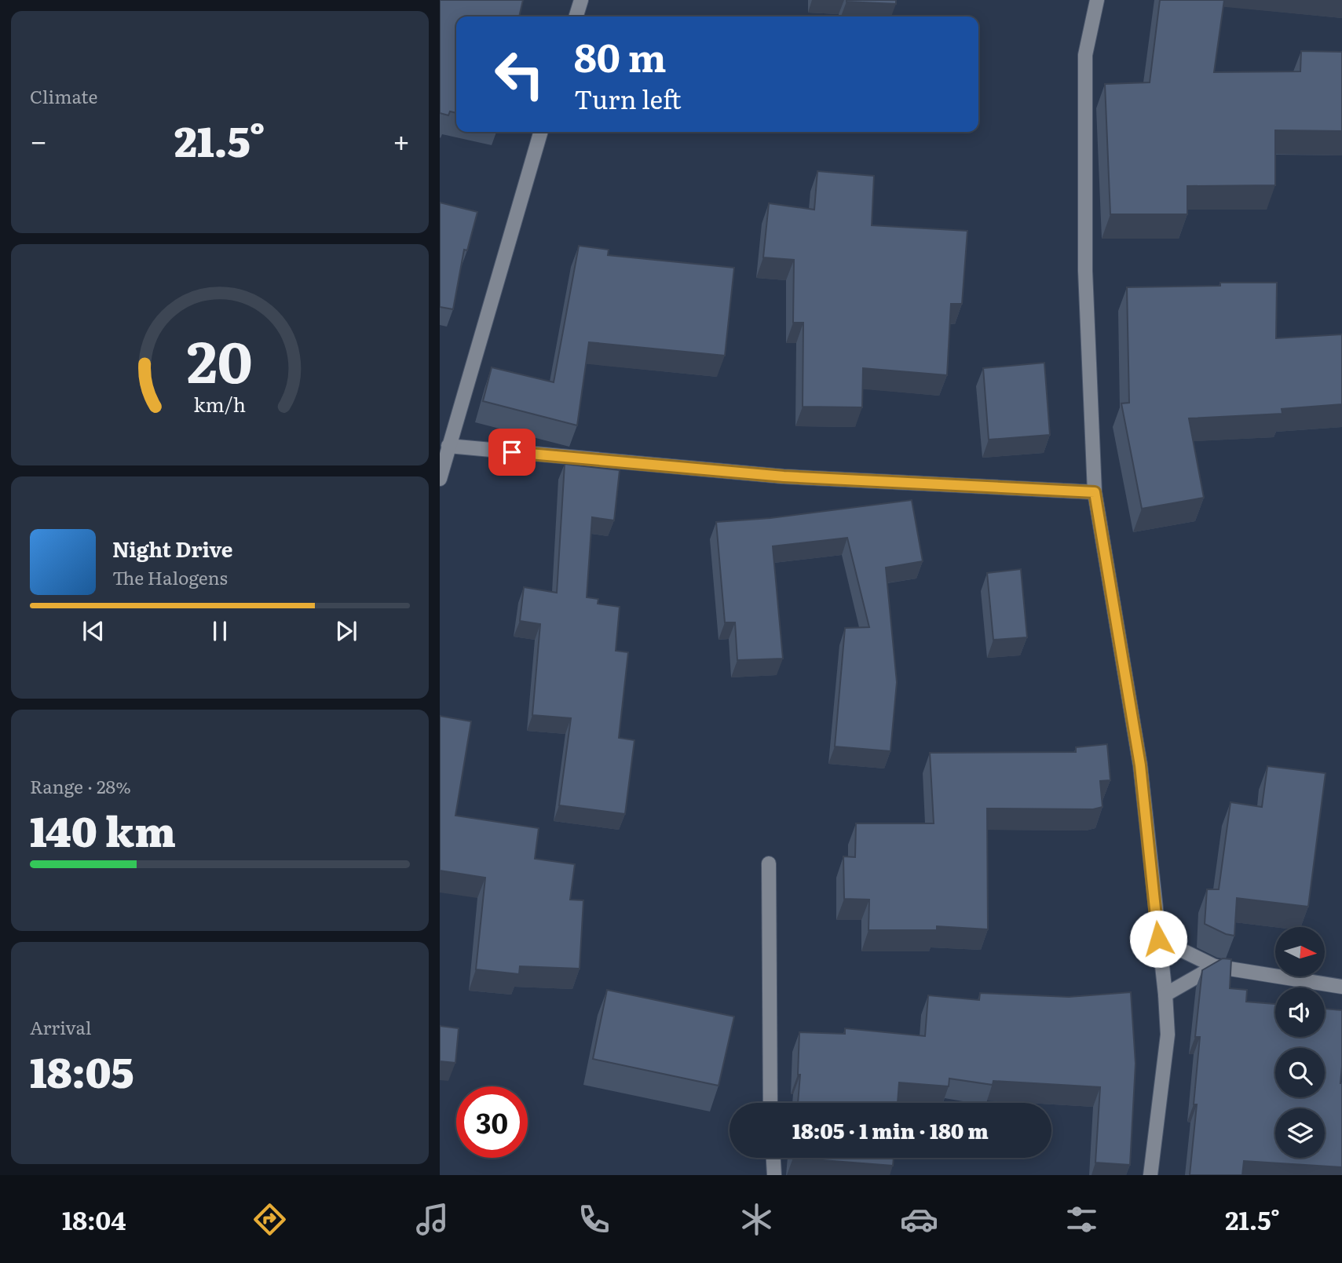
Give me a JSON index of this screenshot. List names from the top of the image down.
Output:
{
  "north": "right",
  "page": {
    "tile": [
      "Climate",
      ["Range · 28%", "140 km"],
      ["Arrival", "18:05"]
    ],
    "turn": ["80 m", "Turn left"],
    "heat": ["−", "21.5°", "+"],
    "song": ["Night Drive", "The Halogens"],
    "limit": "30",
    "trip": "18:05 · 1 min · 180 m",
    "tabs": ["18:04", "21.5°"],
    "gauge": ["20", "km/h"]
  }
}
